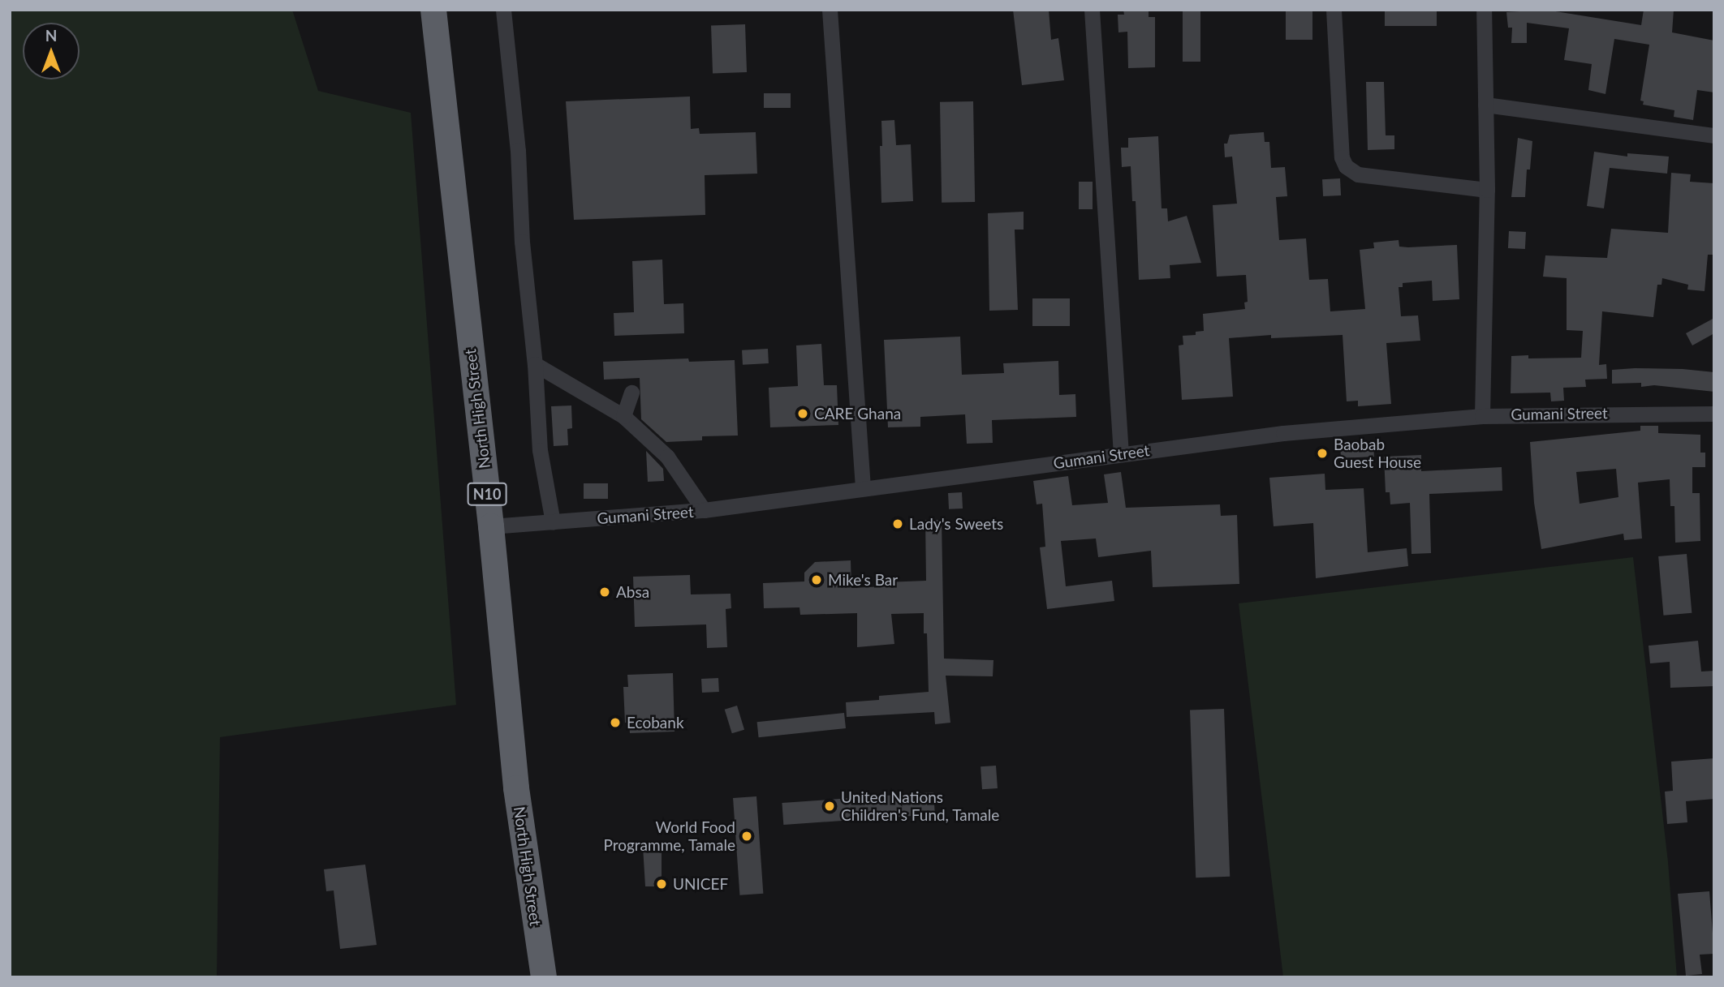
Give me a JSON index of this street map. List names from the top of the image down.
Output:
{
  "streets": {
    "highway": ["North High Street", "N10"],
    "street": ["Gumani Street"]
  },
  "crossings": [
    ["North High Street", "Gumani Street"]
  ],
  "places": [
    "CARE Ghana",
    "Baobab Guest House",
    "Lady's Sweets",
    "Mike's Bar",
    "Absa",
    "Ecobank",
    "United Nations Children's Fund, Tamale",
    "World Food Programme, Tamale",
    "UNICEF"
  ],
  "north": "top"
}
